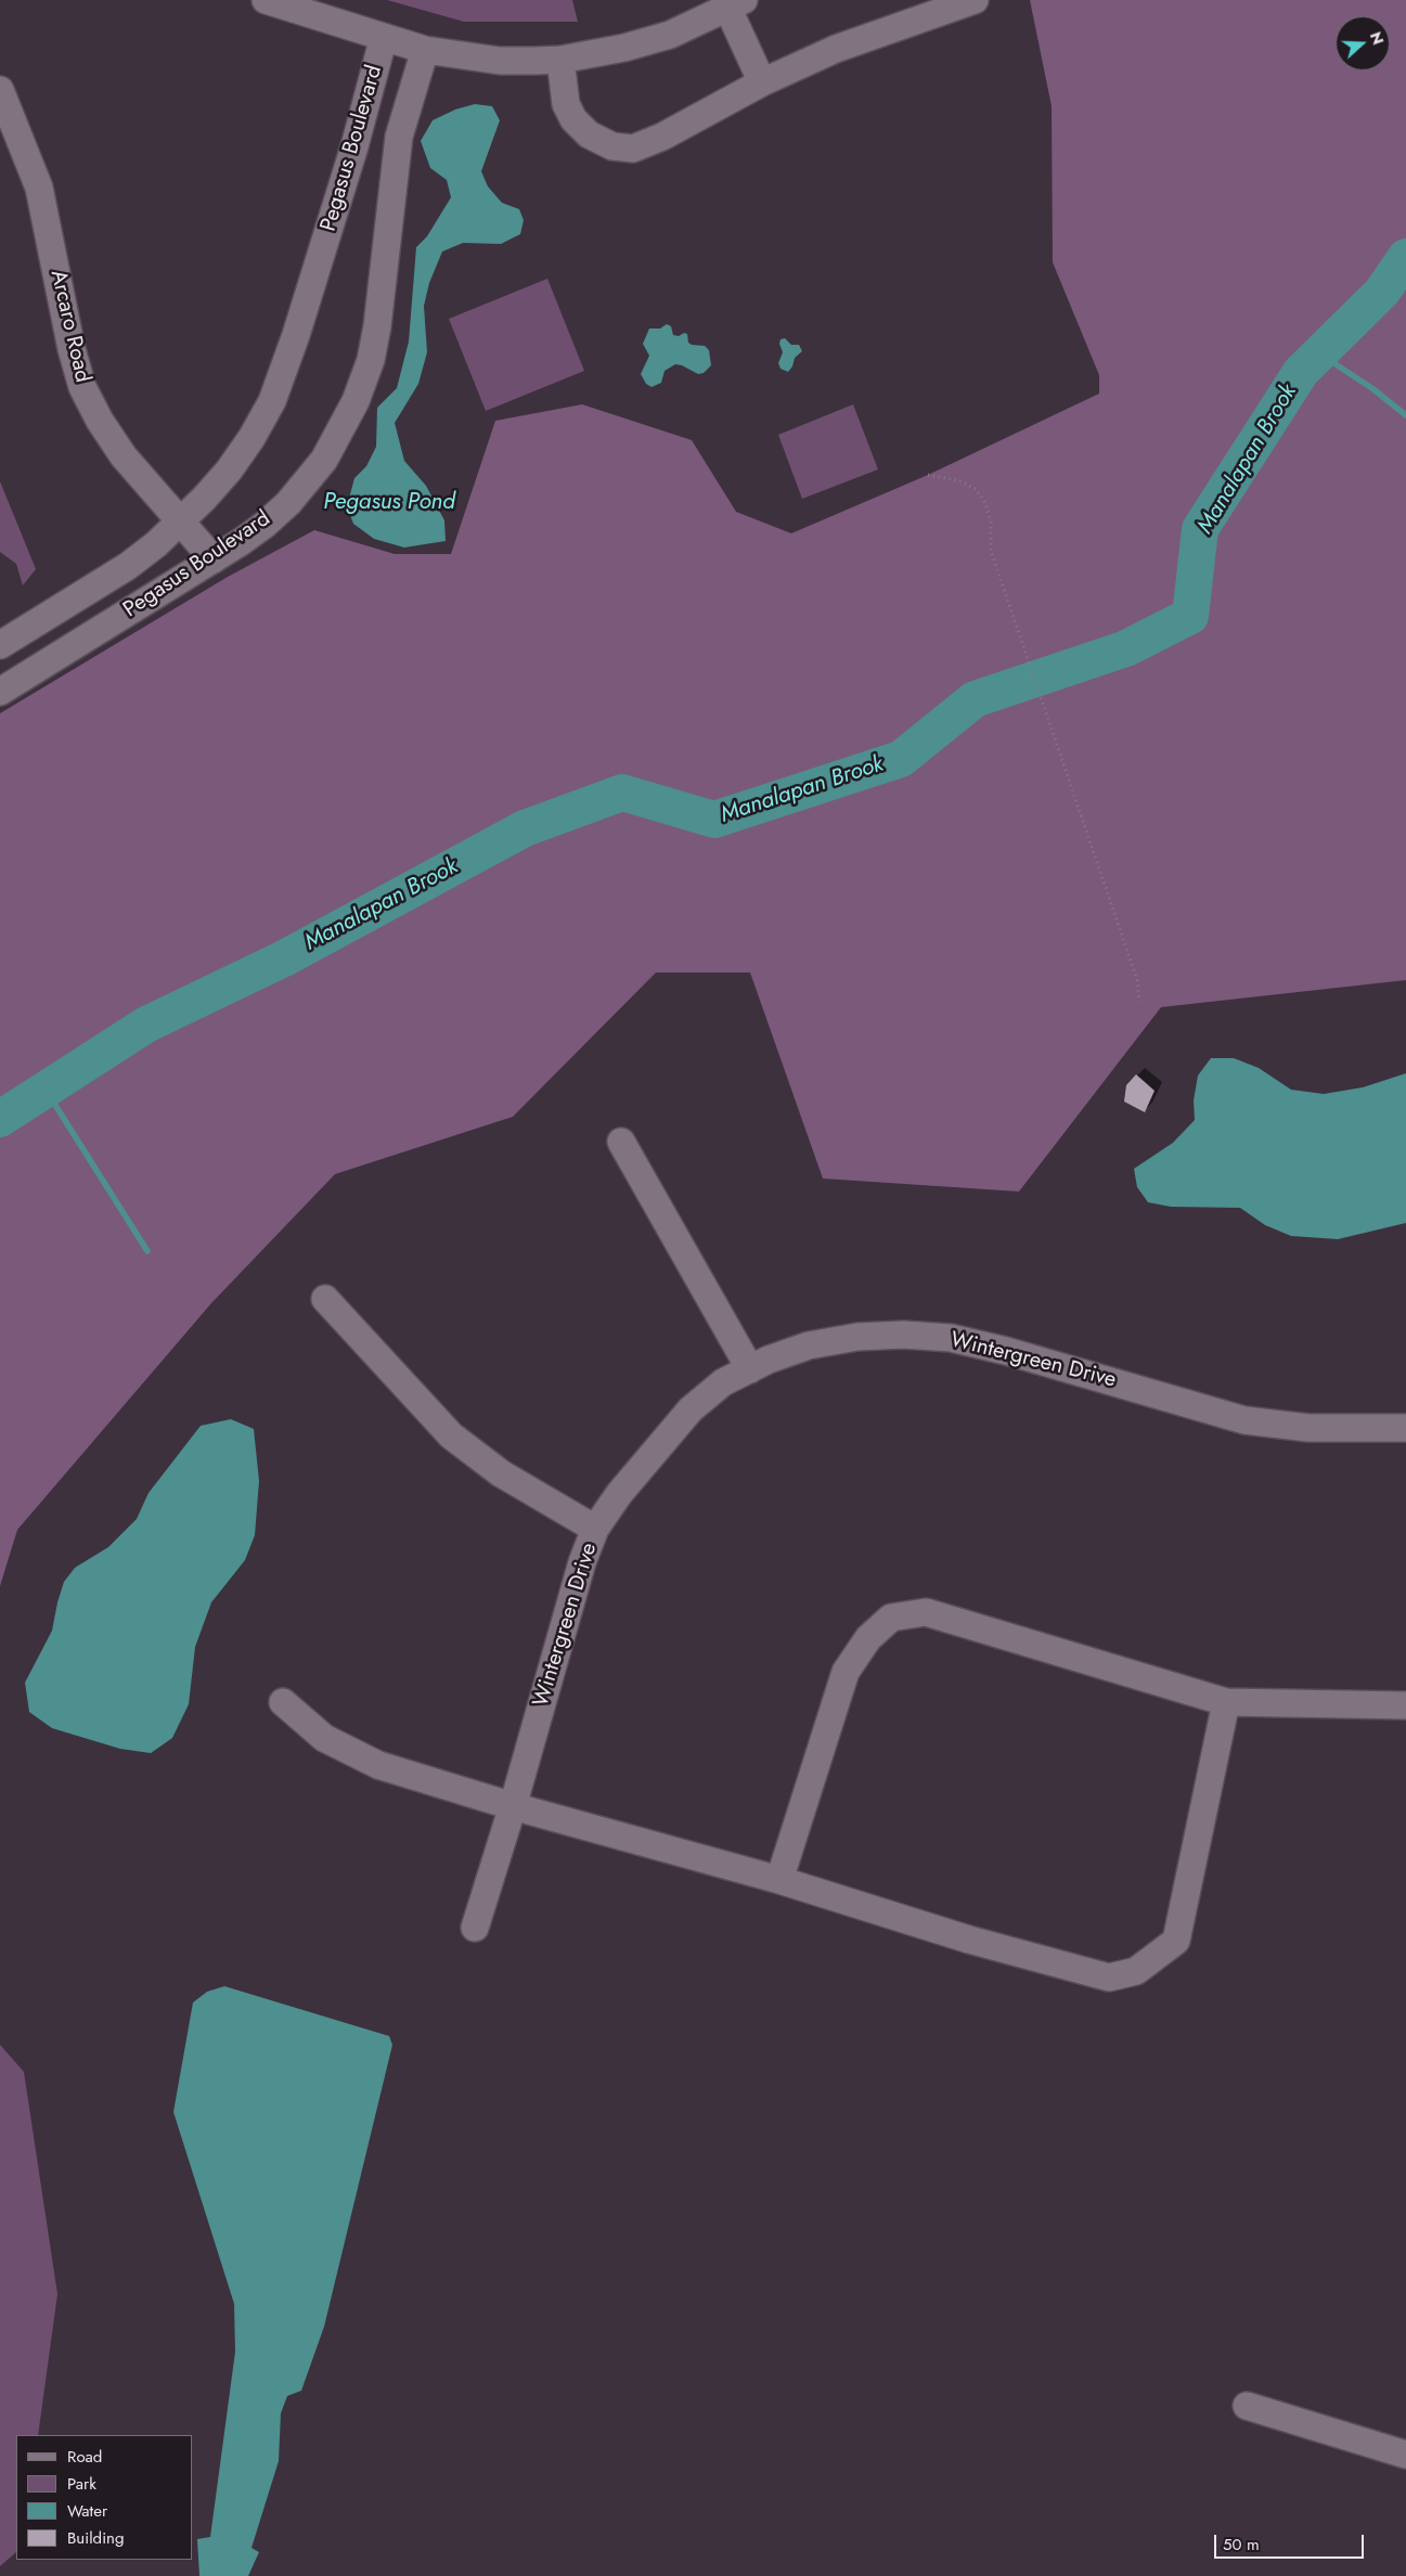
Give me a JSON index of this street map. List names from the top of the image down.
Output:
{
  "streets": {
    "street": ["Pegasus Boulevard", "Arcaro Road", "Wintergreen Drive"]
  },
  "crossings": [
    ["Pegasus Boulevard", "Arcaro Road"]
  ],
  "water": ["Manalapan Brook", "Pegasus Pond"],
  "legend": [
    "Road",
    "Park",
    "Water",
    "Building"
  ],
  "scale_bar": "50 m",
  "north": "right"
}
